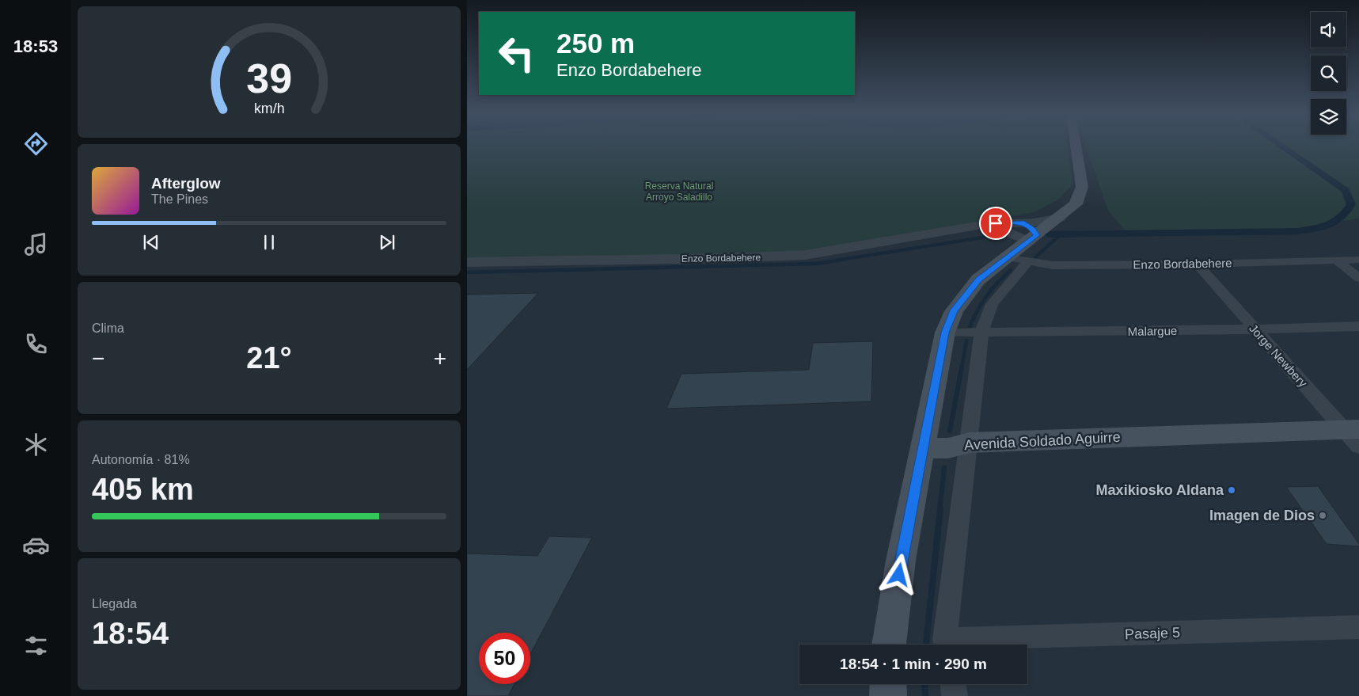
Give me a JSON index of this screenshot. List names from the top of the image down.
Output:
{
  "streets": {
    "main road": ["Avenida Soldado Aguirre"],
    "street": [
      "Enzo Bordabehere",
      "Malargue",
      "Jorge Newbery",
      "Pasaje 5"
    ]
  },
  "crossings": [
    ["Enzo Bordabehere", "Jorge Newbery"],
    ["Malargue", "Jorge Newbery"],
    ["Jorge Newbery", "Avenida Soldado Aguirre"]
  ],
  "parks": ["Reserva Natural Arroyo Saladillo"],
  "places": ["Maxikiosko Aldana", "Imagen de Dios"],
  "page": {
    "tabs": "18:53",
    "turn": ["250 m", "Enzo Bordabehere"],
    "song": ["Afterglow", "The Pines"],
    "tile": [
      "Clima",
      ["Autonomía · 81%", "405 km"],
      ["Llegada", "18:54"]
    ],
    "heat": ["−", "21°", "+"],
    "limit": "50",
    "trip": "18:54 · 1 min · 290 m",
    "gauge": ["39", "km/h"]
  }
}
